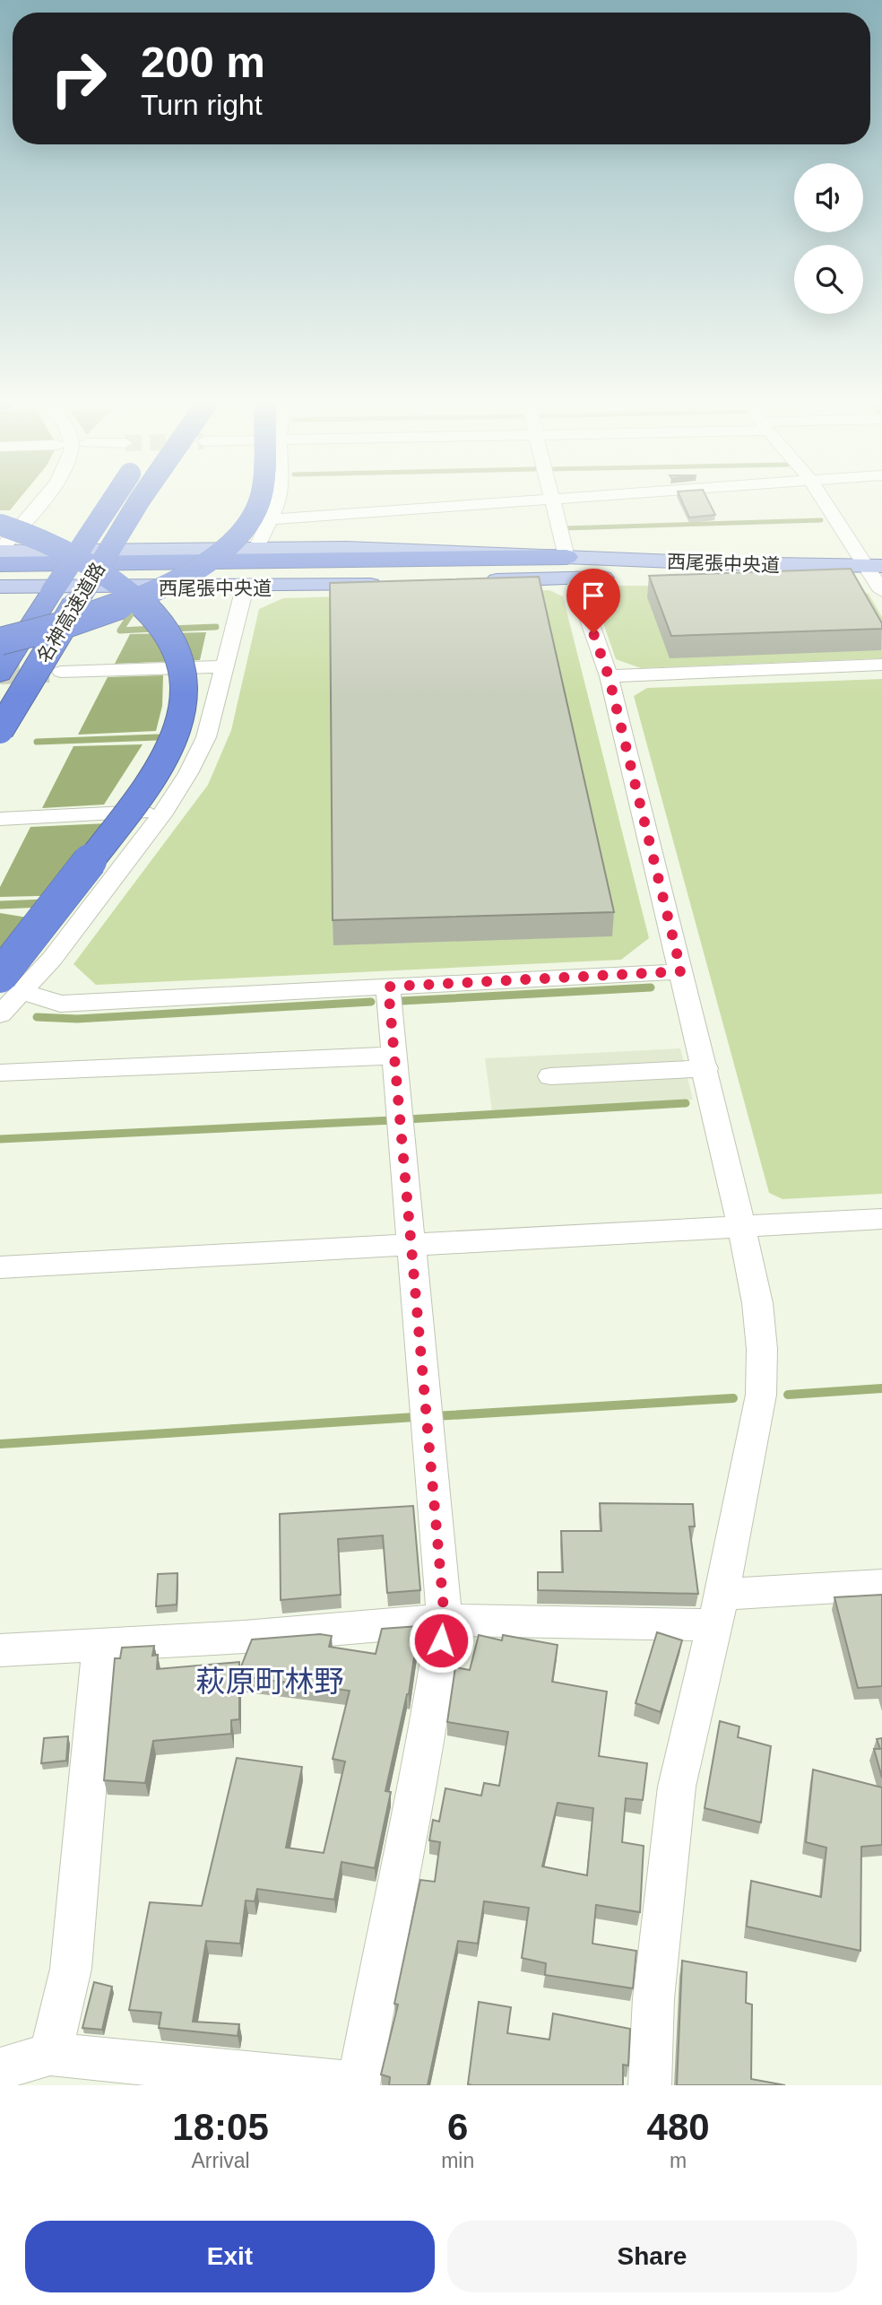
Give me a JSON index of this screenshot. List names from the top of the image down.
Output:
{
  "streets": {
    "highway": ["名神高速道路"],
    "main road": ["西尾張中央道"]
  },
  "districts": ["萩原町林野"],
  "page": {
    "turn": ["200 m", "Turn right"],
    "eta": [
      "18:05",
      "Arrival",
      "6",
      "min",
      "480",
      "m"
    ],
    "buttons": ["Exit", "Share"]
  }
}
